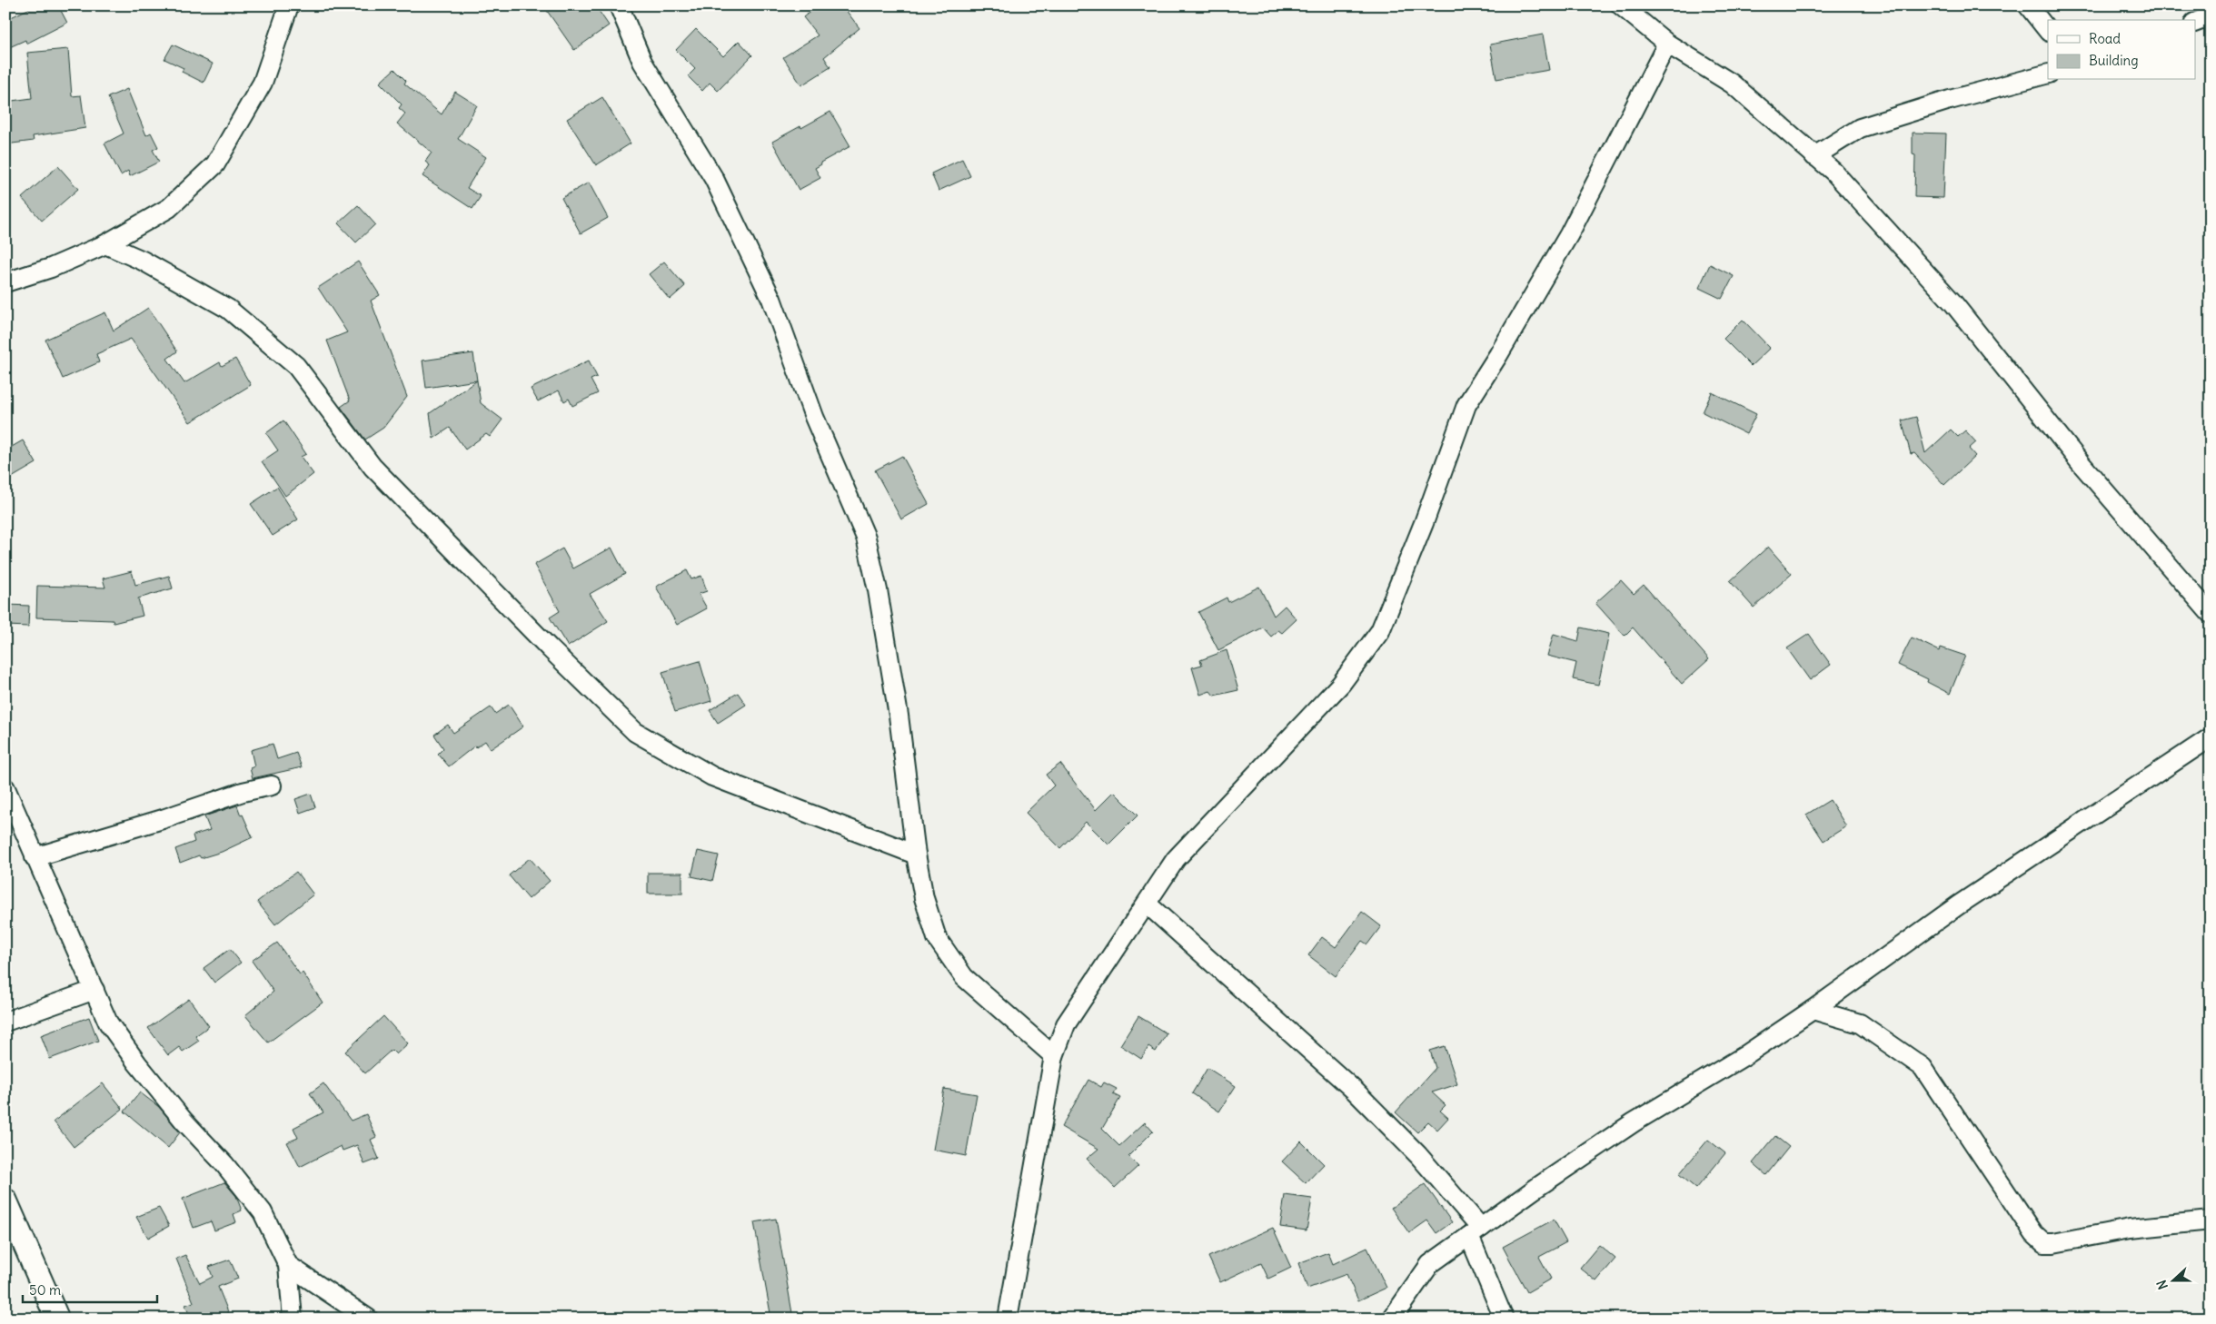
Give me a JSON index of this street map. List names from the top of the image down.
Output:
{
  "legend": ["Road", "Building"],
  "scale_bar": "50 m",
  "north": "left"
}
